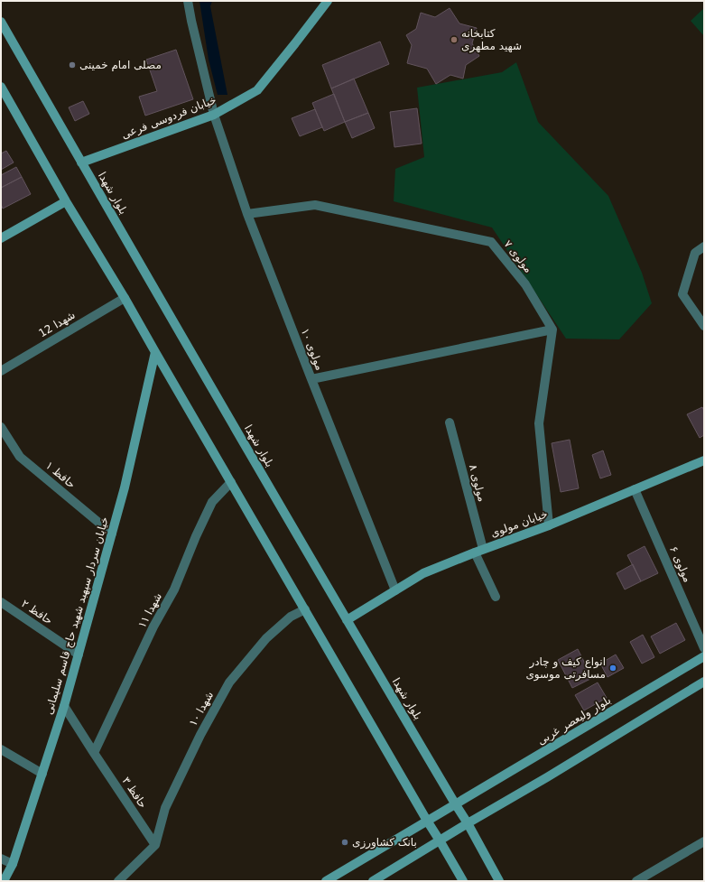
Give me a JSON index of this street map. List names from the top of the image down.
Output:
{
  "streets": {
    "main road": [
      "خیابان فردوسی فرعی",
      "بلوار شهدا",
      "خیابان مولوی",
      "خیابان سردار سپهبد شهید حاج قاسم سلیمانی",
      "بلوار ولیعصر غربی"
    ],
    "street": [
      "مولوی ۷",
      "شهدا 12",
      "مولوی ۱۰",
      "حافظ ۱",
      "مولوی ۸",
      "مولوی ۶",
      "شهدا ۱۱",
      "حافظ ۲",
      "شهدا ۱۰",
      "حافظ ۳"
    ]
  },
  "crossings": [
    ["خیابان فردوسی فرعی", "بلوار شهدا"],
    ["خیابان فردوسی فرعی", "مولوی ۱۰"],
    ["بلوار شهدا", "خیابان مولوی"],
    ["بلوار شهدا", "بلوار ولیعصر غربی"],
    ["مولوی ۷", "مولوی ۱۰"],
    ["مولوی ۱۰", "خیابان مولوی"],
    ["حافظ ۱", "خیابان سردار سپهبد شهید حاج قاسم سلیمانی"],
    ["مولوی ۸", "خیابان مولوی"],
    ["خیابان مولوی", "مولوی ۶"],
    ["شهدا ۱۱", "حافظ ۳"],
    ["حافظ ۲", "خیابان سردار سپهبد شهید حاج قاسم سلیمانی"],
    ["خیابان سردار سپهبد شهید حاج قاسم سلیمانی", "حافظ ۳"],
    ["شهدا ۱۰", "حافظ ۳"]
  ],
  "places": [
    "کتابخانه شهید مطهری",
    "مصلی امام خمینی",
    "انواع کیف و چادر مسافرتی موسوی",
    "بانک کشاورزی"
  ]
}
